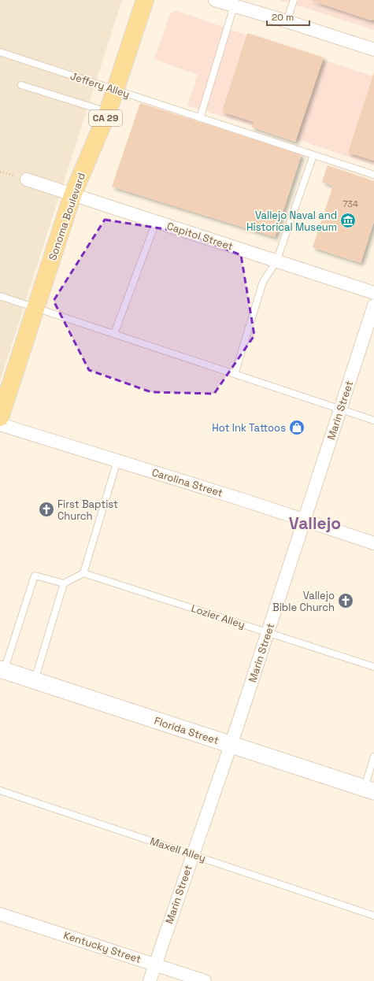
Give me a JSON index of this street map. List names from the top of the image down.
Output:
{
  "streets": {
    "main road": ["CA 29", "Sonoma Boulevard"],
    "street": [
      "Capitol Street",
      "Marin Street",
      "Carolina Street",
      "Florida Street",
      "Kentucky Street"
    ],
    "lane": ["Jeffery Alley", "Lozier Alley", "Maxell Alley"]
  },
  "crossings": [
    ["Jeffery Alley", "Sonoma Boulevard"],
    ["Sonoma Boulevard", "Capitol Street"],
    ["Marin Street", "Carolina Street"],
    ["Marin Street", "Lozier Alley"],
    ["Marin Street", "Florida Street"],
    ["Marin Street", "Maxell Alley"],
    ["Marin Street", "Kentucky Street"]
  ],
  "districts": ["Vallejo"],
  "places": {
    "museum": ["Vallejo Naval and Historical Museum"],
    "shop": ["Hot Ink Tattoos"],
    "church": ["First Baptist Church", "Vallejo Bible Church"]
  },
  "house_numbers": ["734"],
  "scale_bar": "20 m"
}
